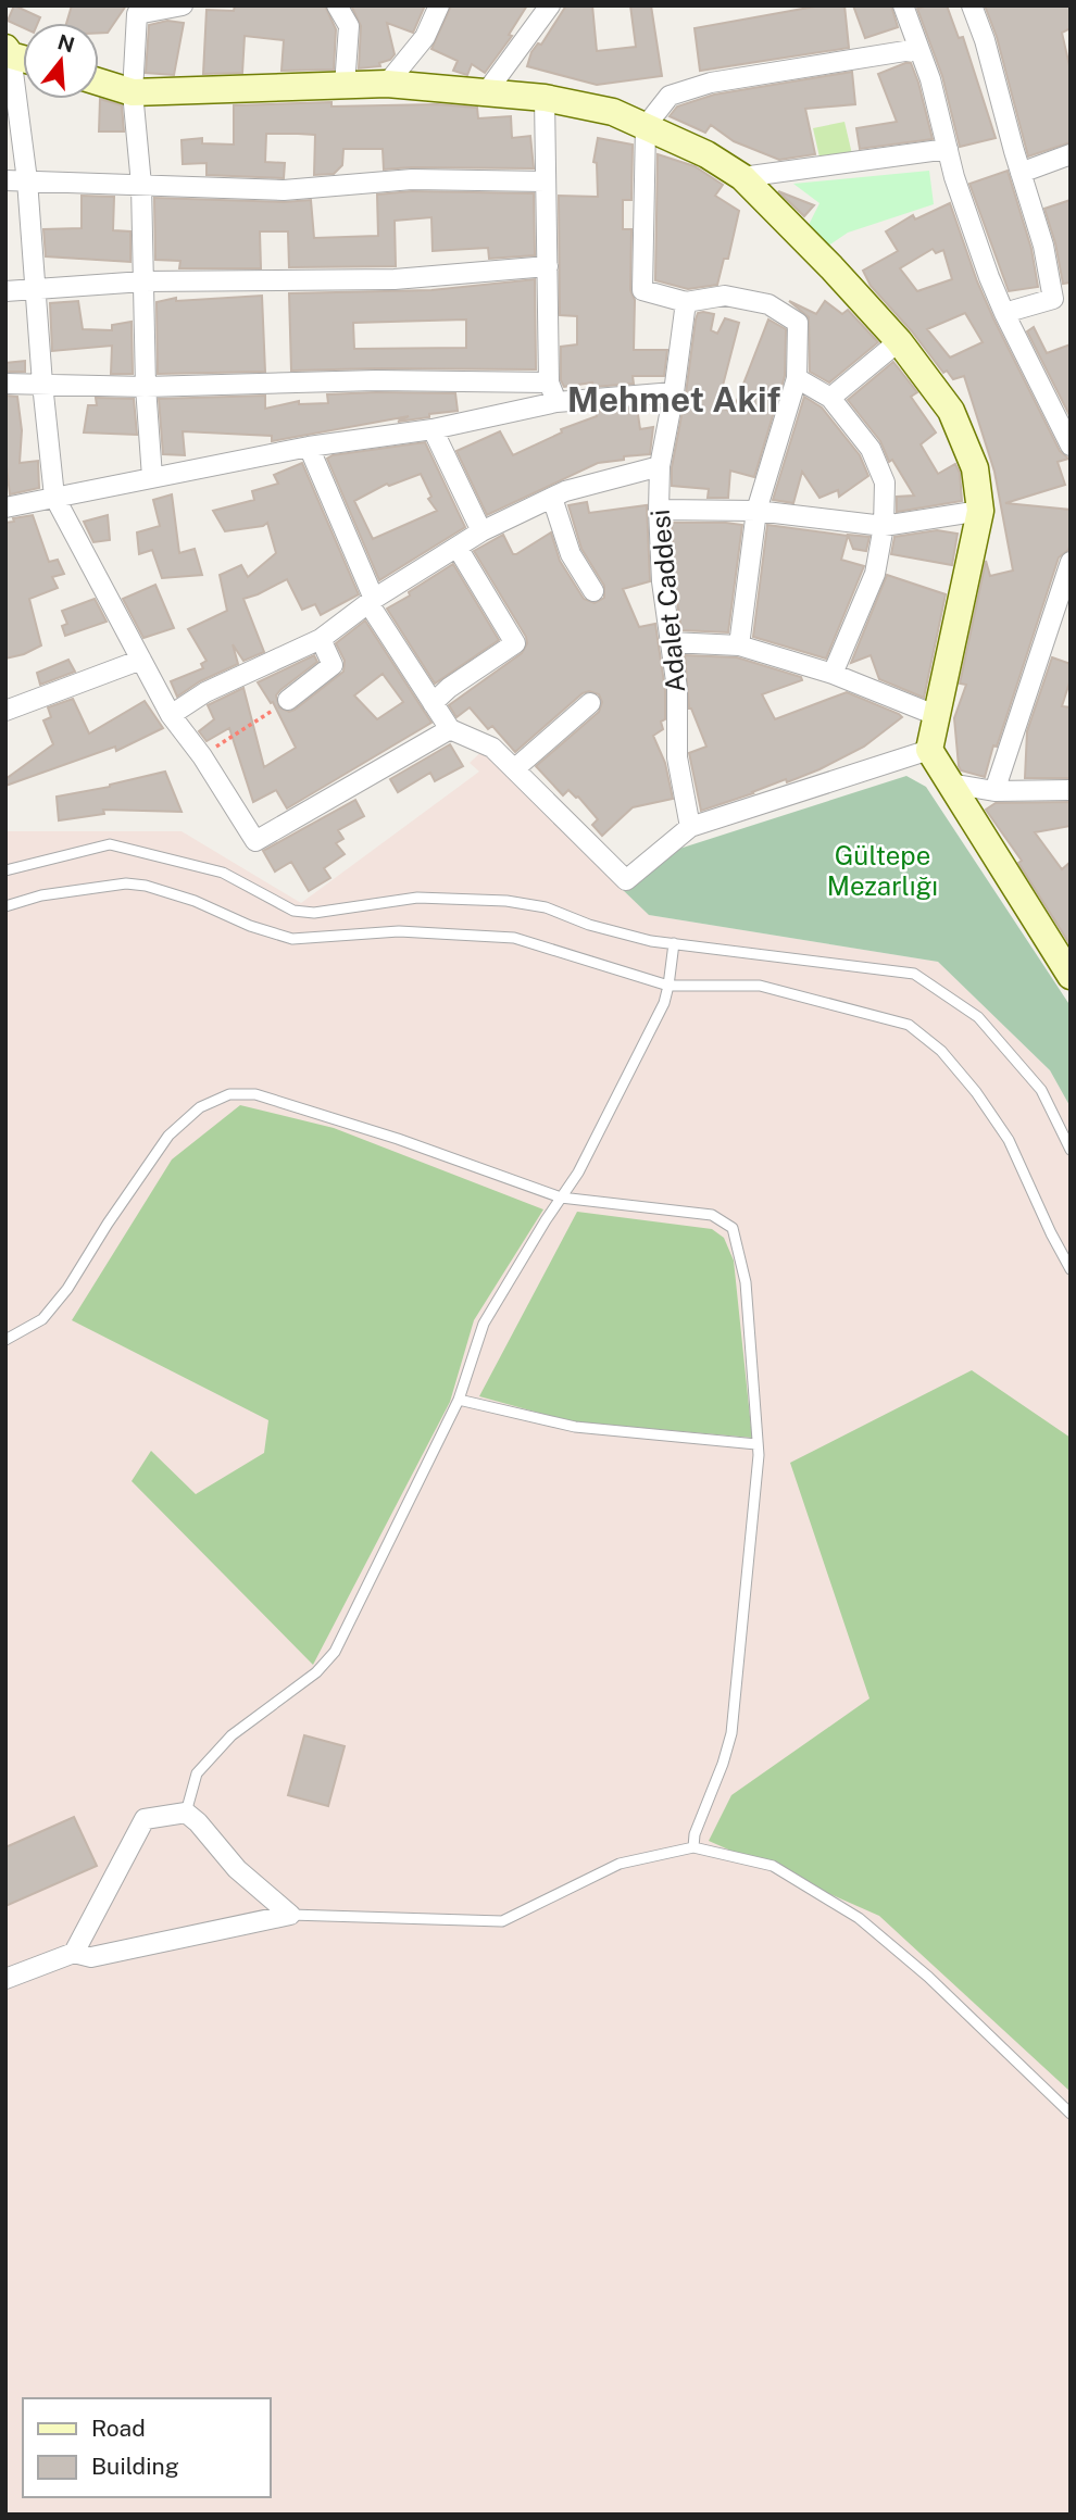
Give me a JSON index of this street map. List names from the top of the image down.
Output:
{
  "streets": {
    "street": ["Adalet Caddesi"]
  },
  "districts": ["Mehmet Akif"],
  "parks": ["Gültepe Mezarlığı"],
  "legend": ["Road", "Building"],
  "north": "top"
}
